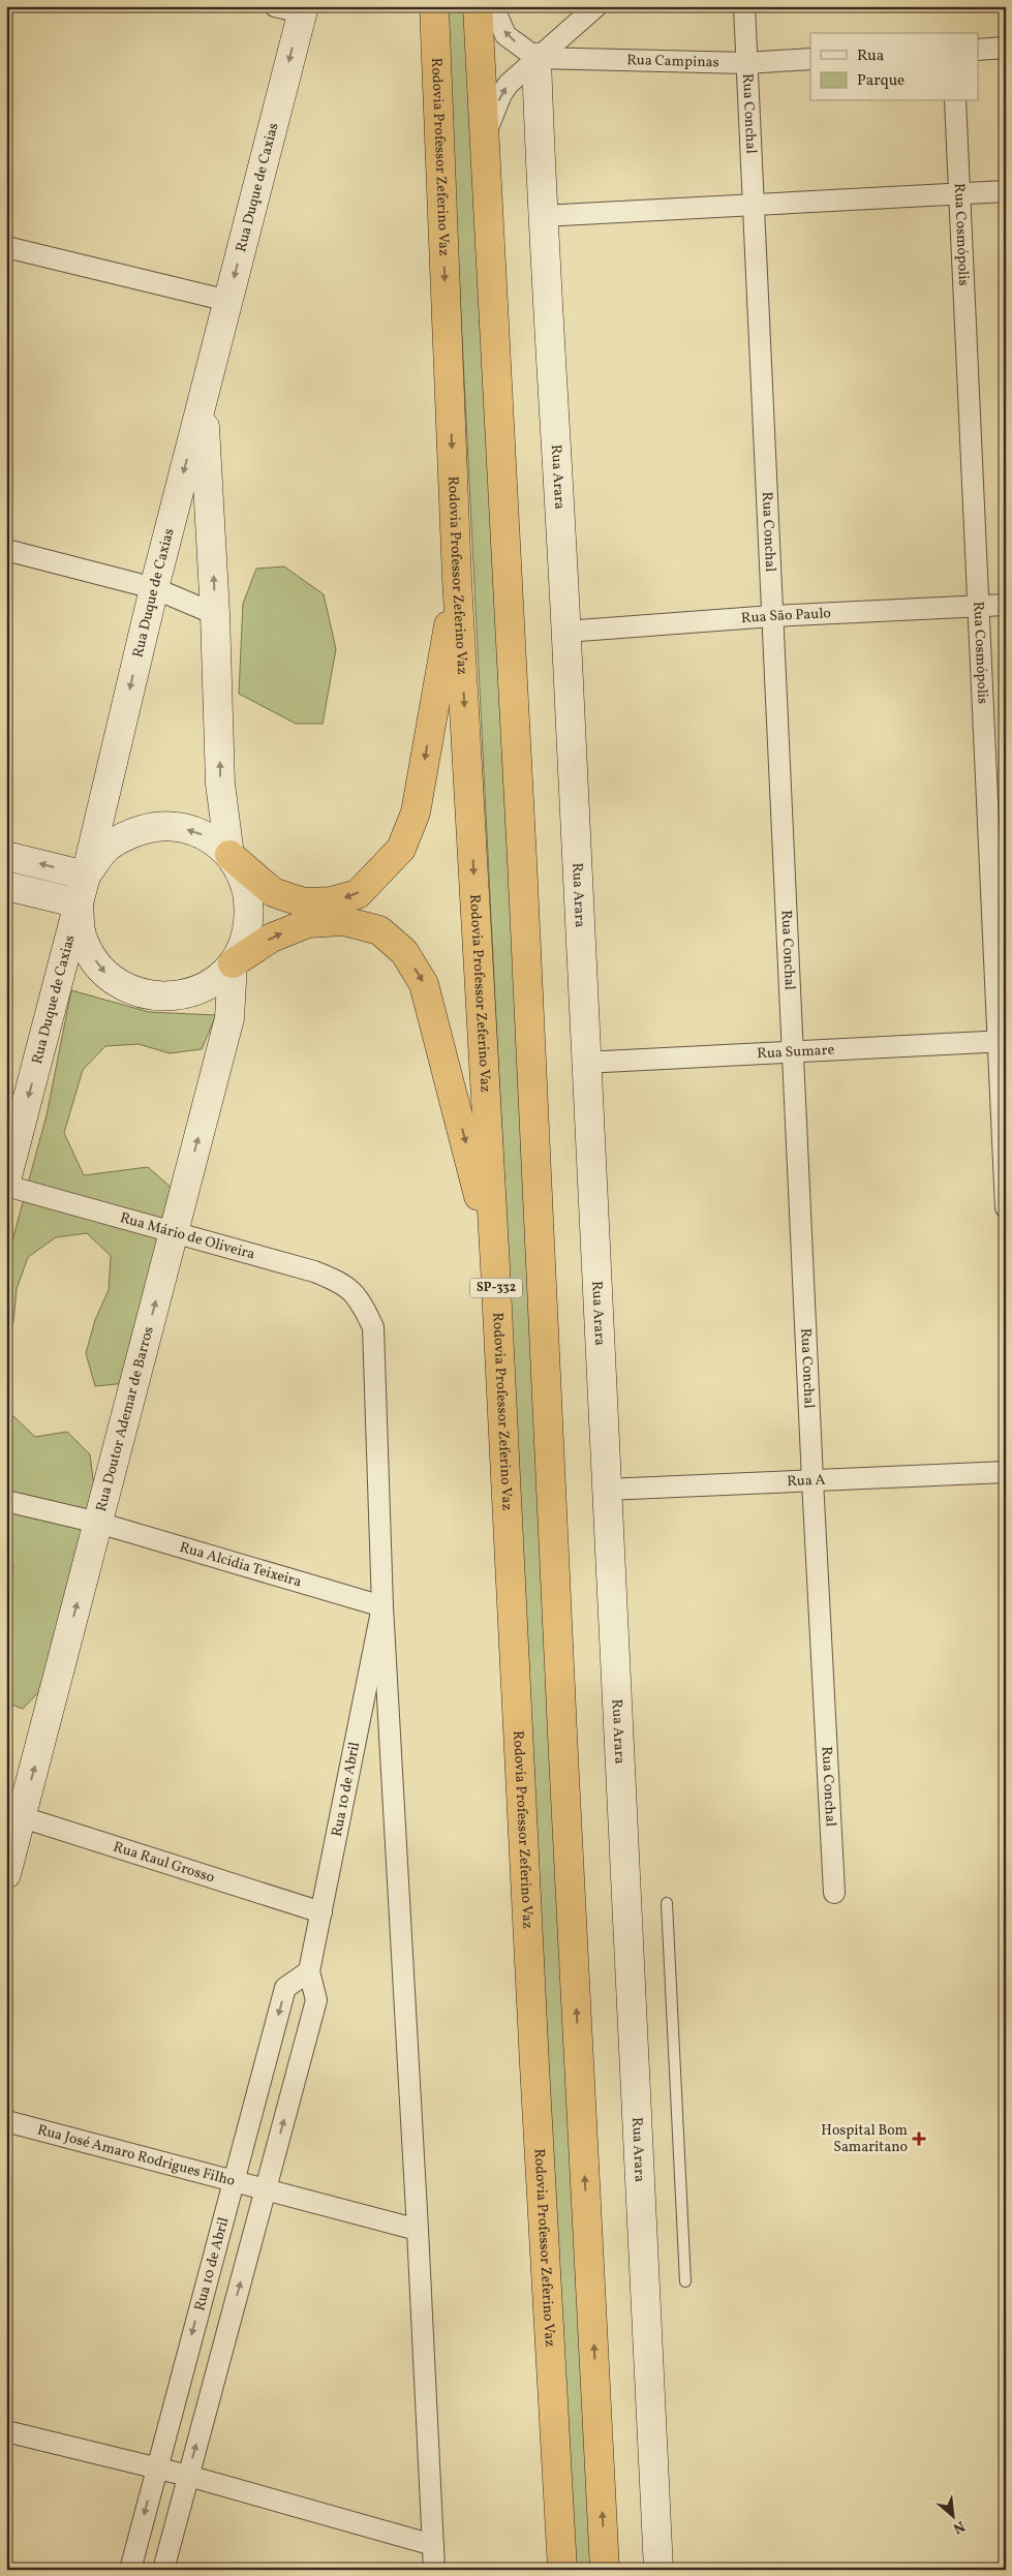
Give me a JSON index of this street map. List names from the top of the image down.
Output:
{
  "streets": {
    "highway": ["Rodovia Professor Zeferino Vaz", "SP-332"],
    "street": [
      "Rua Campinas",
      "Rua Conchal",
      "Rua Duque de Caxias",
      "Rua Cosmópolis",
      "Rua Arara",
      "Rua São Paulo",
      "Rua Sumare",
      "Rua Mário de Oliveira",
      "Rua Doutor Ademar de Barros",
      "Rua A",
      "Rua Alcidia Teixeira",
      "Rua 10 de Abril",
      "Rua Raul Grosso",
      "Rua José Amaro Rodrigues Filho"
    ]
  },
  "crossings": [
    ["Rua Campinas", "Rua Conchal"],
    ["Rua Campinas", "Rua Arara"],
    ["Rua Conchal", "Rua São Paulo"],
    ["Rua Conchal", "Rua Sumare"],
    ["Rua Conchal", "Rua A"],
    ["Rua Duque de Caxias", "Rua Doutor Ademar de Barros"],
    ["Rua Cosmópolis", "Rua São Paulo"],
    ["Rua Cosmópolis", "Rua Sumare"],
    ["Rua Arara", "Rua São Paulo"],
    ["Rua Arara", "Rua Sumare"],
    ["Rua Arara", "Rua A"],
    ["Rua Mário de Oliveira", "Rua Doutor Ademar de Barros"],
    ["Rua Mário de Oliveira", "Rua Alcidia Teixeira"],
    ["Rua Mário de Oliveira", "Rua 10 de Abril"],
    ["Rua Doutor Ademar de Barros", "Rua Alcidia Teixeira"],
    ["Rua Doutor Ademar de Barros", "Rua Raul Grosso"],
    ["Rua Alcidia Teixeira", "Rua 10 de Abril"],
    ["Rua 10 de Abril", "Rua Raul Grosso"],
    ["Rua 10 de Abril", "Rua José Amaro Rodrigues Filho"]
  ],
  "one_way": ["Rua Doutor Ademar de Barros"],
  "places": {
    "health": ["Hospital Bom Samaritano"]
  },
  "legend": ["Rua", "Parque"],
  "north": "bottom right"
}
